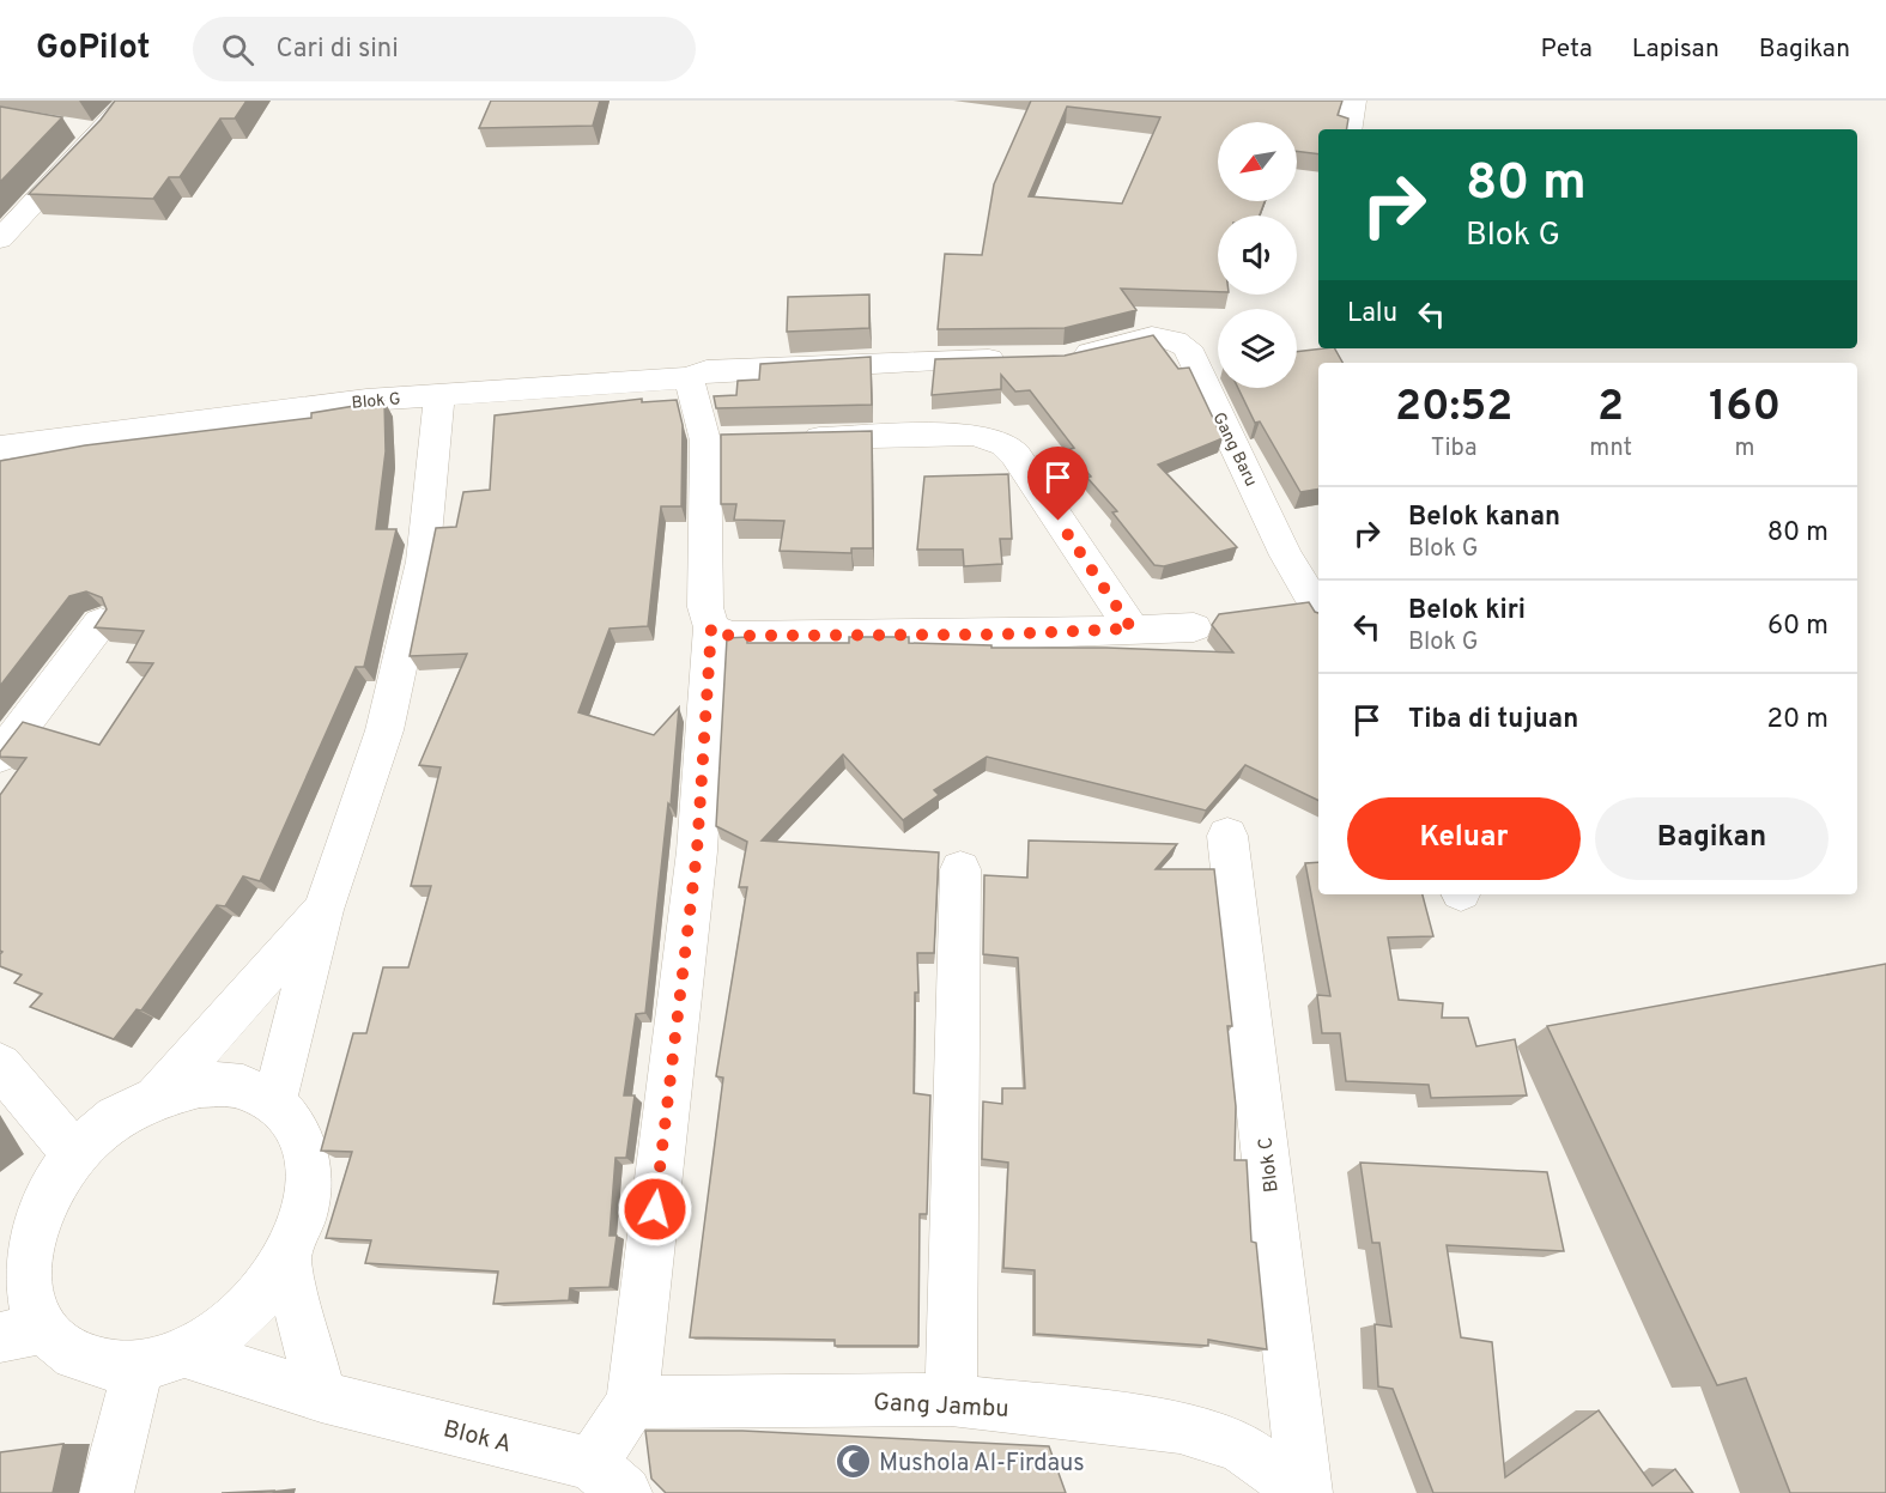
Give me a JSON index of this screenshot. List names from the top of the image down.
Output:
{
  "streets": {
    "street": [
      "Blok G",
      "Gang Baru",
      "Blok C",
      "Gang Jambu",
      "Blok A"
    ]
  },
  "crossings": [
    ["Blok C", "Gang Jambu"]
  ],
  "places": {
    "mosque": ["Mushola Al-Firdaus"]
  },
  "north": "bottom left",
  "page": {
    "header": "GoPilot",
    "search": "Cari di sini",
    "nav": ["Peta", "Lapisan", "Bagikan"],
    "turn": ["80 m", "Blok G"],
    "then": "Lalu",
    "eta": [
      "20:52",
      "Tiba",
      "2",
      "mnt",
      "160",
      "m"
    ],
    "list": [
      {
        "name": "Belok kanan",
        "note": "Blok G",
        "value": "80 m"
      },
      {
        "name": "Belok kiri",
        "note": "Blok G",
        "value": "60 m"
      },
      {
        "name": "Tiba di tujuan",
        "value": "20 m"
      }
    ],
    "buttons": ["Keluar", "Bagikan"]
  }
}
